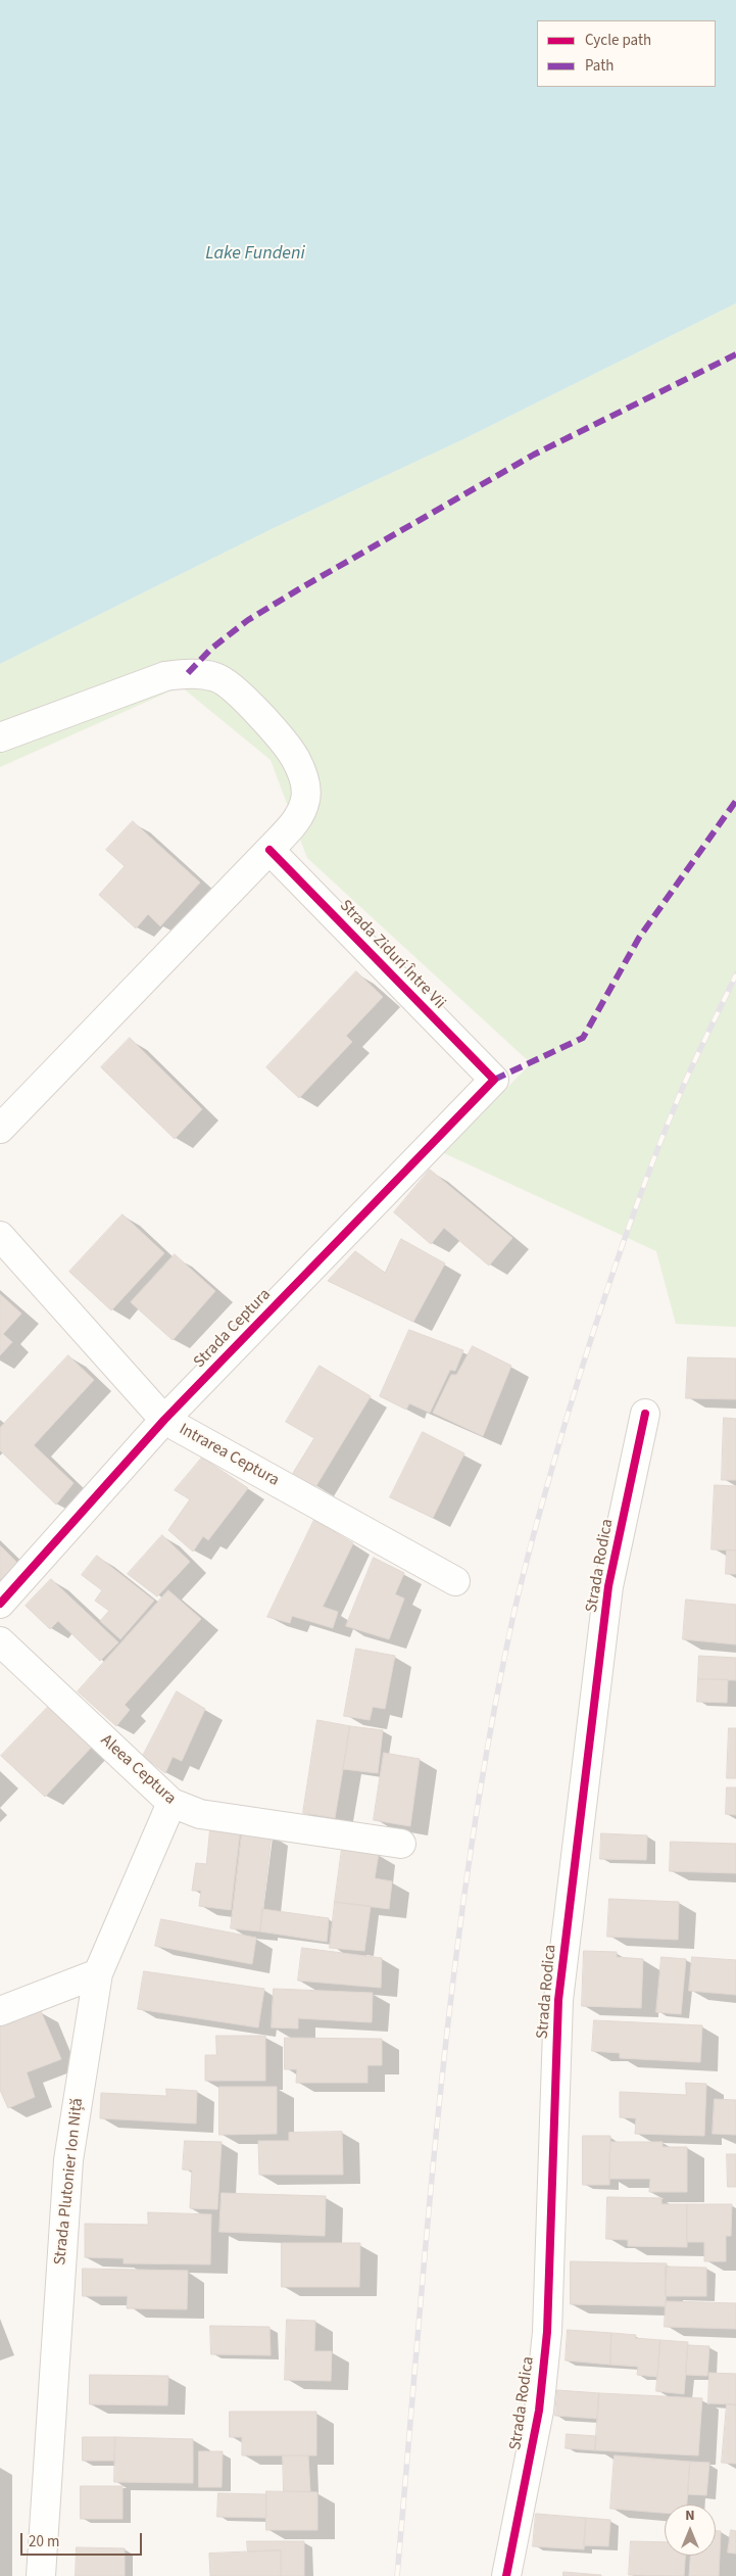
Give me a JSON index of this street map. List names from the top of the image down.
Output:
{
  "streets": {
    "street": [
      "Strada Ziduri Între Vii",
      "Strada Ceptura",
      "Intrarea Ceptura",
      "Strada Rodica",
      "Aleea Ceptura",
      "Strada Plutonier Ion Niță"
    ]
  },
  "crossings": [
    ["Strada Ziduri Între Vii", "Strada Ceptura"],
    ["Strada Ceptura", "Intrarea Ceptura"],
    ["Aleea Ceptura", "Strada Plutonier Ion Niță"]
  ],
  "water": ["Lake Fundeni"],
  "legend": ["Cycle path", "Path"],
  "scale_bar": "20 m",
  "north": "top"
}
